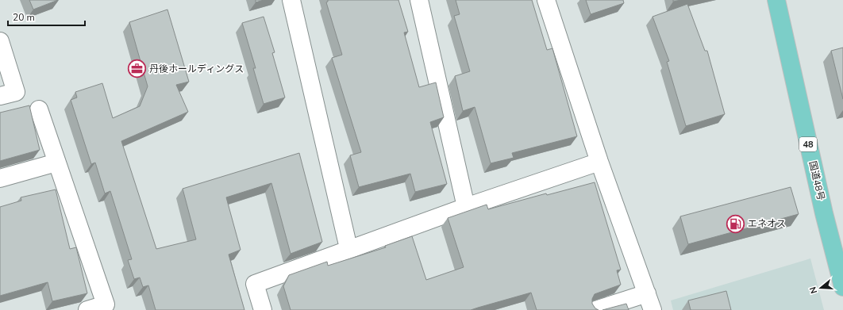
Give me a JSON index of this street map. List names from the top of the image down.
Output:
{
  "streets": {
    "highway": ["48", "国道48号"]
  },
  "places": {
    "office": ["丹後ホールディングス"],
    "fuel station": ["エネオス"]
  },
  "scale_bar": "20 m",
  "north": "left"
}
